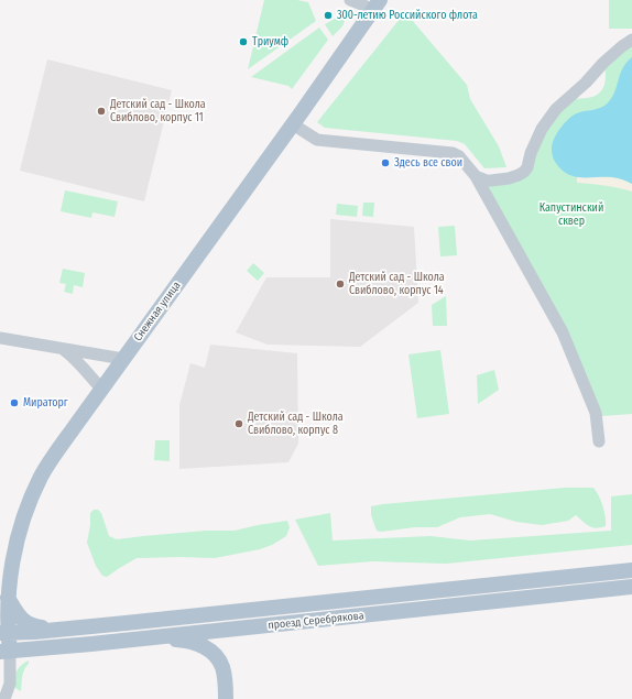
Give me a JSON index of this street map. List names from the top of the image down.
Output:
{
  "streets": {
    "main road": ["Снежная улица", "проезд Серебрякова"]
  },
  "crossings": [
    ["Снежная улица", "проезд Серебрякова"]
  ],
  "parks": ["Капустинский сквер"],
  "places": [
    "300-летию Российского флота",
    "Триумф",
    "Детский сад - Школа Свиблово, корпус 11",
    "Здесь все свои",
    "Детский сад - Школа Свиблово, корпус 14",
    "Мираторг",
    "Детский сад - Школа Свиблово, корпус 8"
  ]
}
